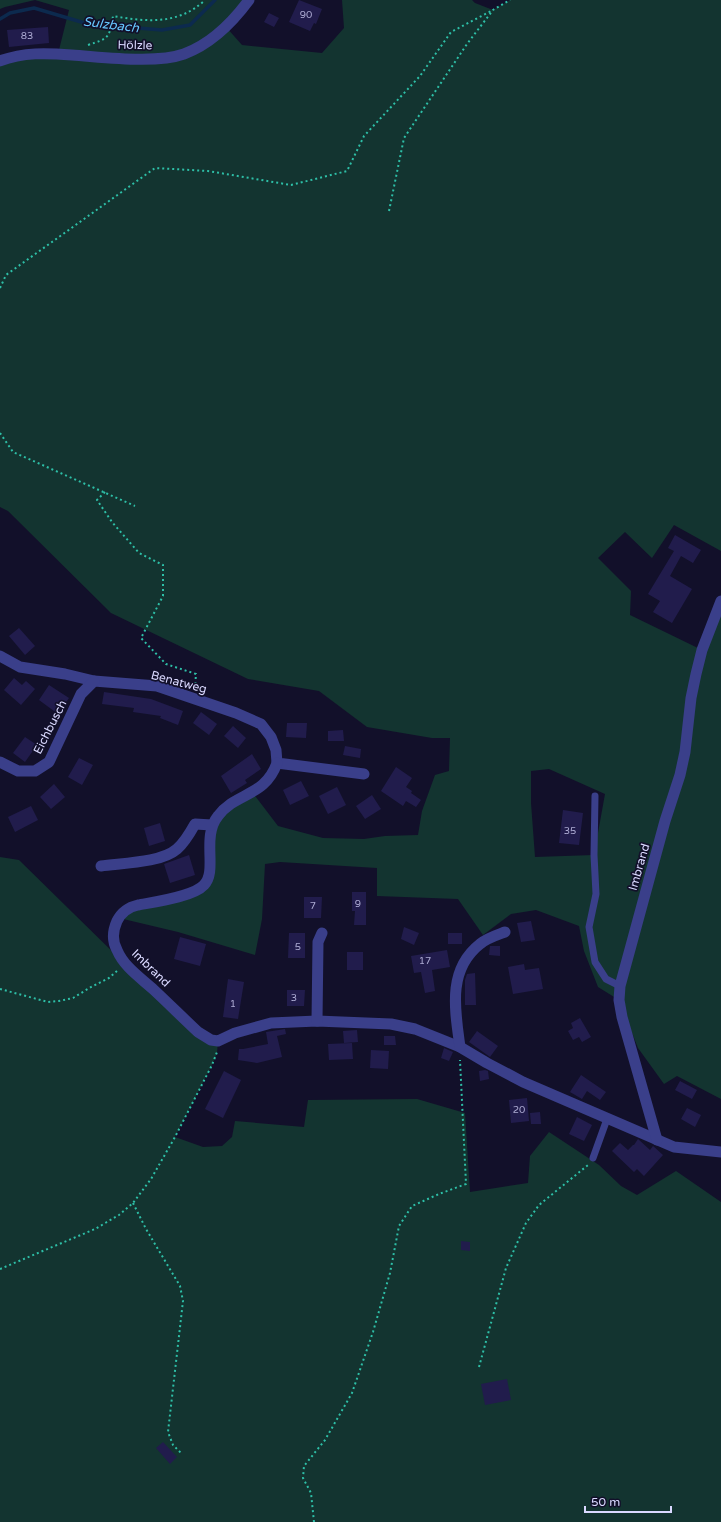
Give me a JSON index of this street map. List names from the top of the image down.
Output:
{
  "streets": {
    "street": [
      "Hölzle",
      "Benatweg",
      "Eichbusch",
      "Imbrand"
    ]
  },
  "crossings": [
    ["Benatweg", "Eichbusch"]
  ],
  "water": ["Sulzbach"],
  "house_numbers": [
    "90",
    "83",
    "35",
    "9",
    "7",
    "5",
    "17",
    "3",
    "1",
    "20"
  ],
  "scale_bar": "50 m"
}
